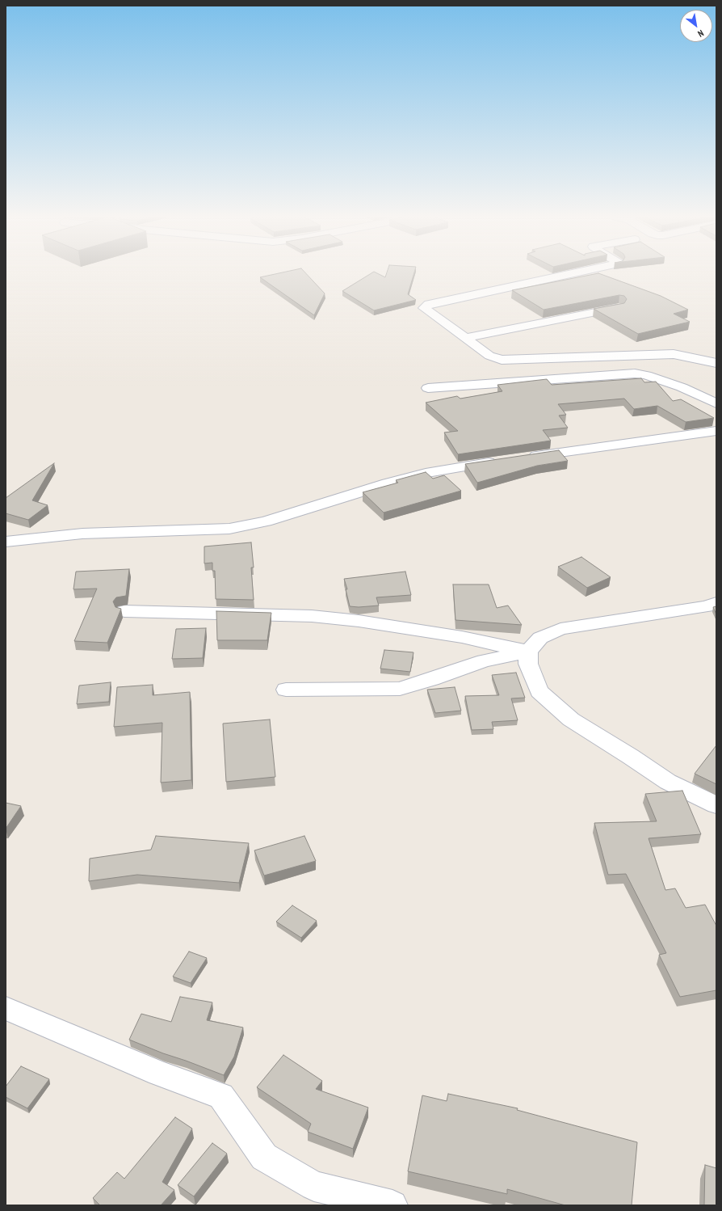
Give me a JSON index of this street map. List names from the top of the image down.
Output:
{
  "north": "bottom right"
}
